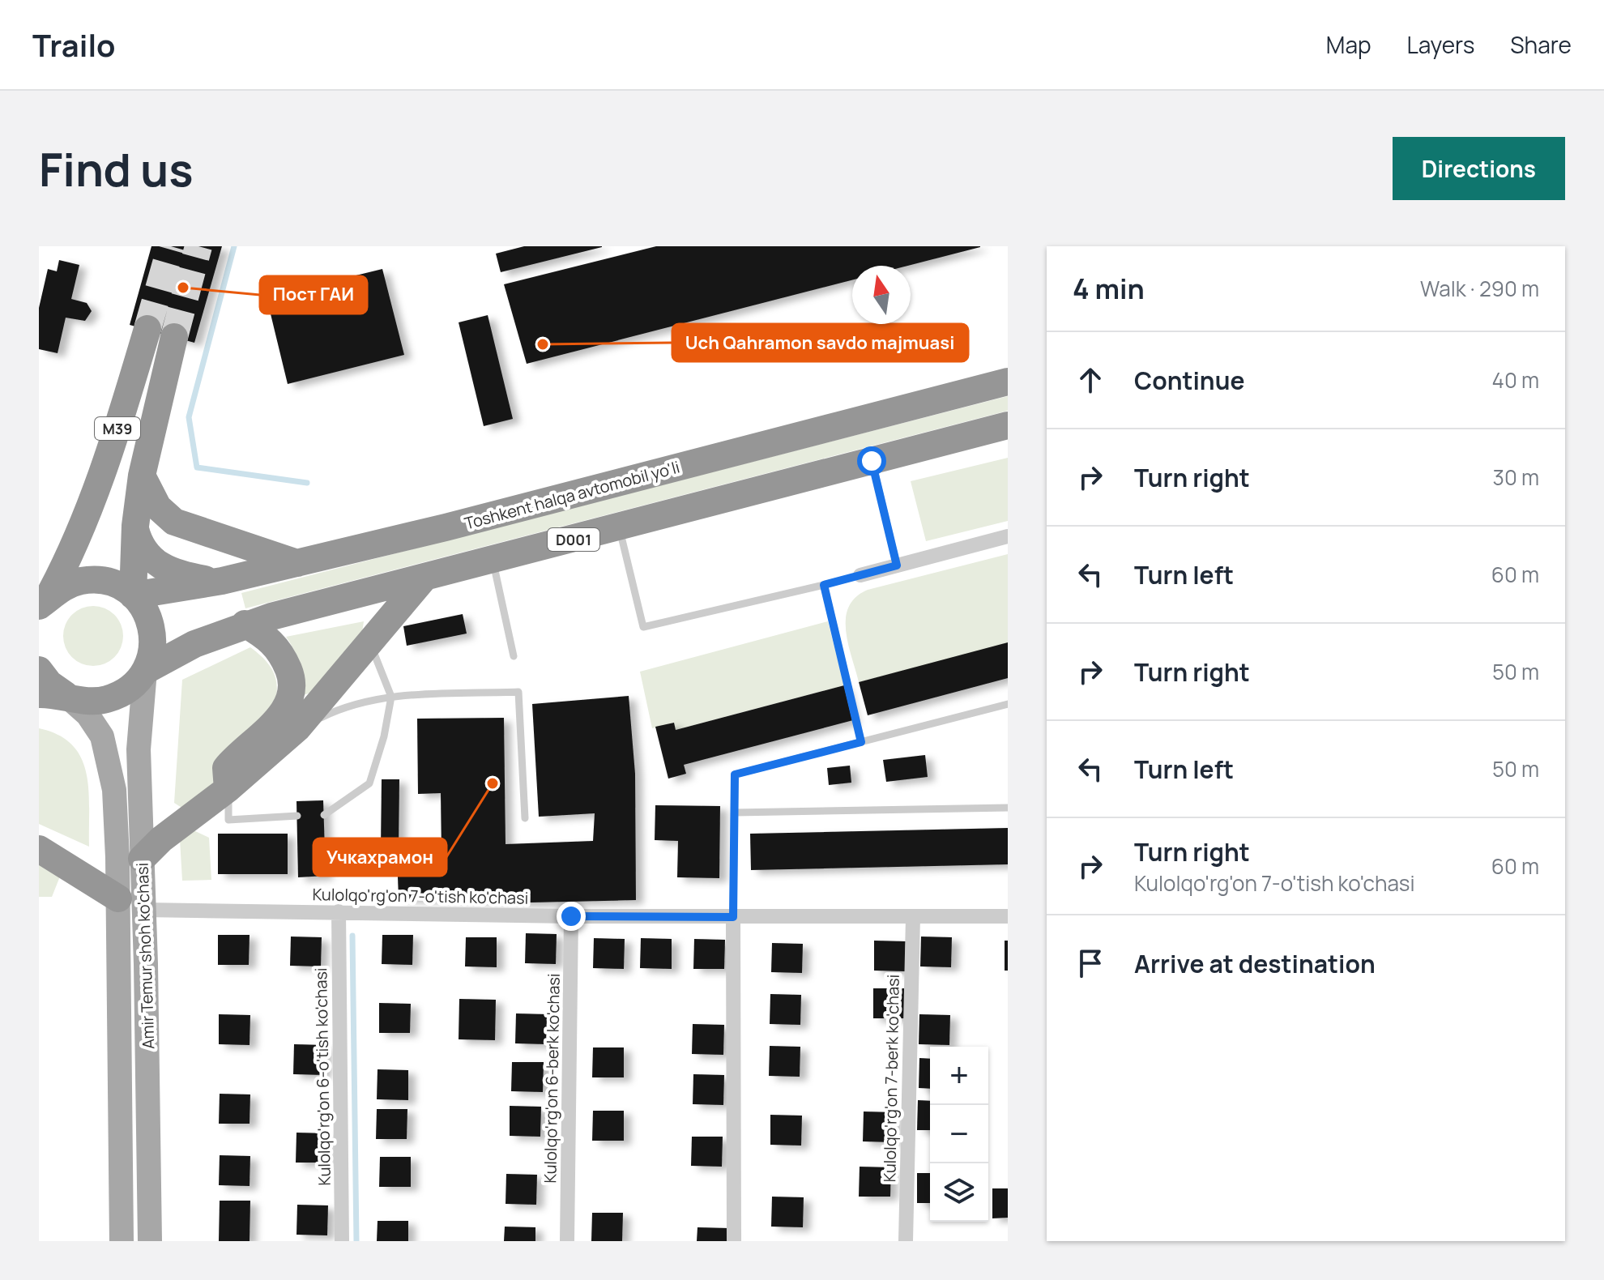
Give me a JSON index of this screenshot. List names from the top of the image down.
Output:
{
  "streets": {
    "highway": ["M39", "Toshkent halqa avtomobil yo'li", "D001"],
    "main road": ["Amir Temur shoh ko'chasi"],
    "street": [
      "Kulolqo'rg'on 7-o'tish ko'chasi",
      "Kulolqo'rg'on 6-o'tish ko'chasi",
      "Kulolqo'rg'on 6-berk ko'chasi",
      "Kulolqo'rg'on 7-berk ko'chasi"
    ]
  },
  "crossings": [
    ["M39", "Toshkent halqa avtomobil yo'li"],
    ["D001", "Amir Temur shoh ko'chasi"],
    ["Kulolqo'rg'on 7-o'tish ko'chasi", "Amir Temur shoh ko'chasi"],
    ["Kulolqo'rg'on 7-o'tish ko'chasi", "Kulolqo'rg'on 6-o'tish ko'chasi"],
    ["Kulolqo'rg'on 7-o'tish ko'chasi", "Kulolqo'rg'on 6-berk ko'chasi"],
    ["Kulolqo'rg'on 7-o'tish ko'chasi", "Kulolqo'rg'on 7-berk ko'chasi"]
  ],
  "places": ["Пост ГАИ", "Uch Qahramon savdo majmuasi", "Учкахрамон"],
  "north": "top",
  "page": {
    "header": "Trailo",
    "nav": ["Map", "Layers", "Share"],
    "buttons": "Directions",
    "title": "Find us",
    "heading": ["4 min", "Walk · 290 m"],
    "list": [
      ["Continue", "40 m"],
      ["Turn right", "30 m"],
      ["Turn left", "60 m"],
      ["Turn right", "50 m"],
      ["Turn left", "50 m"],
      ["Turn right", "Kulolqo'rg'on 7-o'tish ko'chasi", "60 m"],
      "Arrive at destination"
    ],
    "map_buttons": ["+", "−"]
  }
}
